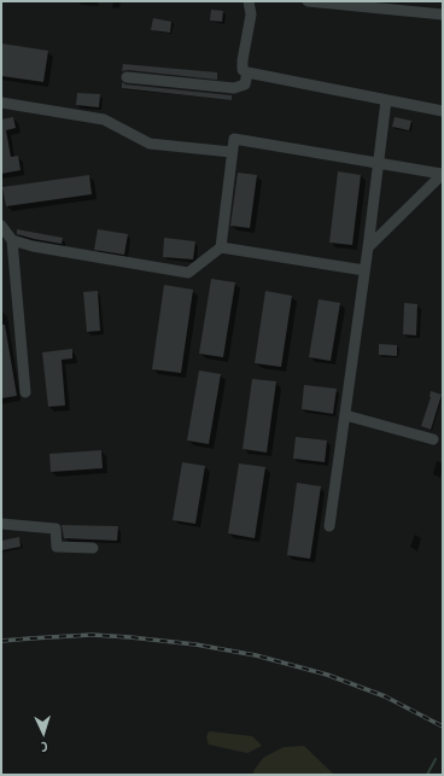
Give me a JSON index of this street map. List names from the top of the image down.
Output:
{
  "north": "bottom"
}
